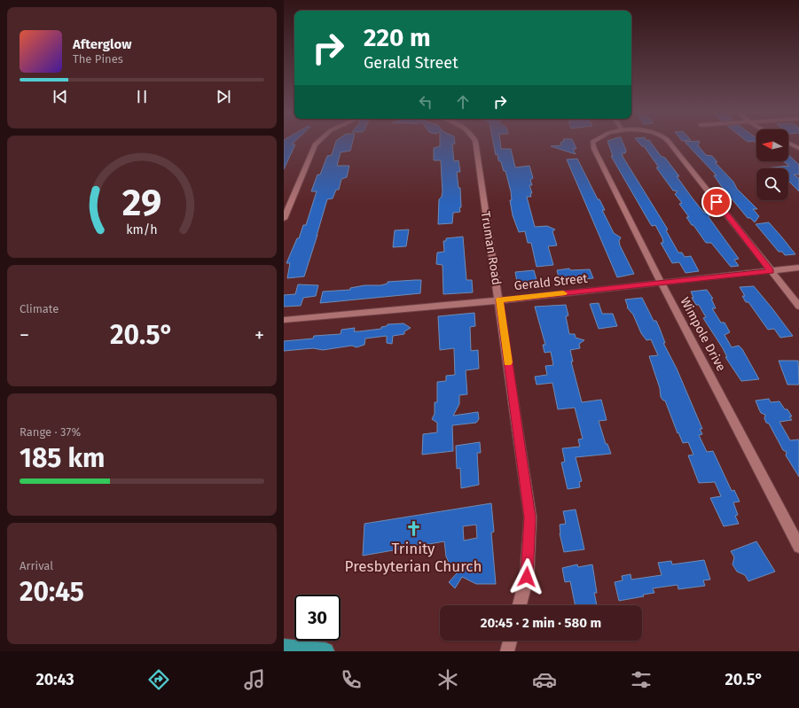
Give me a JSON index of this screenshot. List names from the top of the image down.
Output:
{
  "streets": {
    "street": ["Truman Road", "Gerald Street", "Wimpole Drive"]
  },
  "crossings": [
    ["Truman Road", "Gerald Street"],
    ["Gerald Street", "Wimpole Drive"]
  ],
  "places": {
    "church": ["Trinity Presbyterian Church"]
  },
  "north": "left",
  "page": {
    "turn": ["220 m", "Gerald Street"],
    "song": ["Afterglow", "The Pines"],
    "tile": [
      "Climate",
      ["Range · 37%", "185 km"],
      ["Arrival", "20:45"]
    ],
    "heat": ["−", "20.5°", "+"],
    "limit": "30",
    "trip": "20:45 · 2 min · 580 m",
    "tabs": ["20:43", "20.5°"],
    "gauge": ["29", "km/h"]
  }
}
